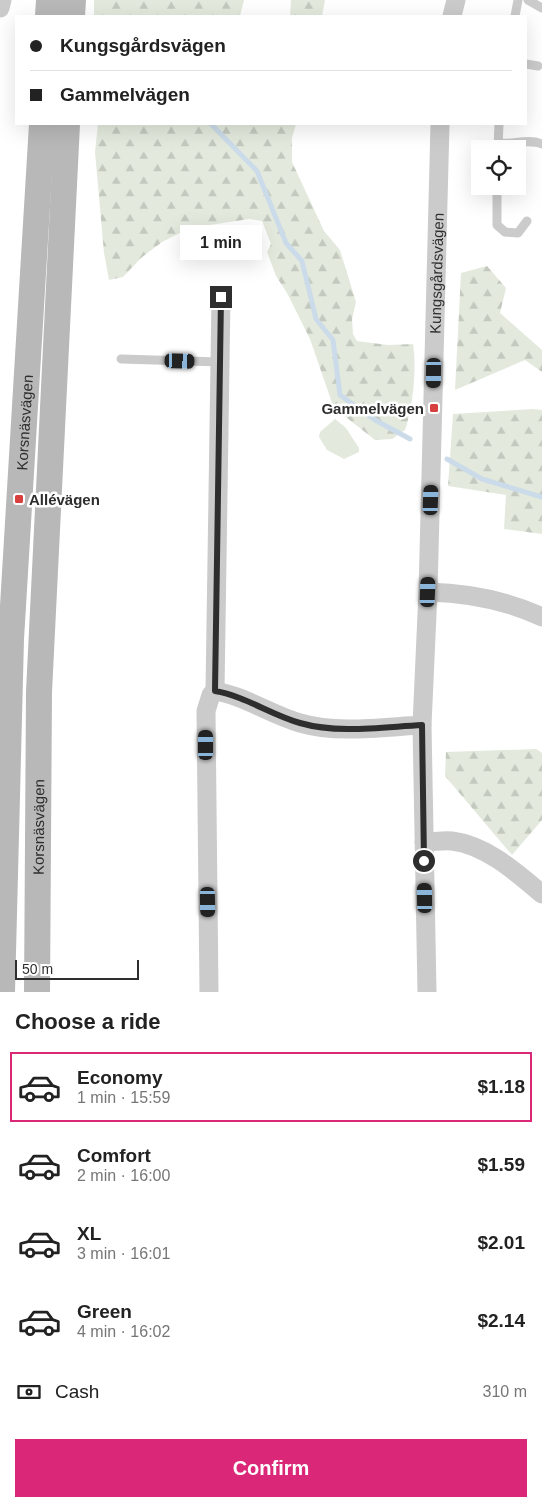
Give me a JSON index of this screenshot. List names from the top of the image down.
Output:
{
  "streets": {
    "main road": ["Korsnäsvägen"],
    "street": ["Kungsgårdsvägen"]
  },
  "places": {
    "transit": ["Gammelvägen", "Allévägen"]
  },
  "scale_bar": "50 m",
  "page": {
    "banner": ["Kungsgårdsvägen", "Gammelvägen"],
    "bubble": "1 min",
    "scale": "50 m",
    "heading": "Choose a ride",
    "list": [
      {
        "name": "Economy",
        "note": "1 min · 15:59",
        "value": "$1.18"
      },
      {
        "name": "Comfort",
        "note": "2 min · 16:00",
        "value": "$1.59"
      },
      {
        "name": "XL",
        "note": "3 min · 16:01",
        "value": "$2.01"
      },
      {
        "name": "Green",
        "note": "4 min · 16:02",
        "value": "$2.14"
      }
    ],
    "pay": ["Cash", "310 m"],
    "buttons": "Confirm"
  }
}
